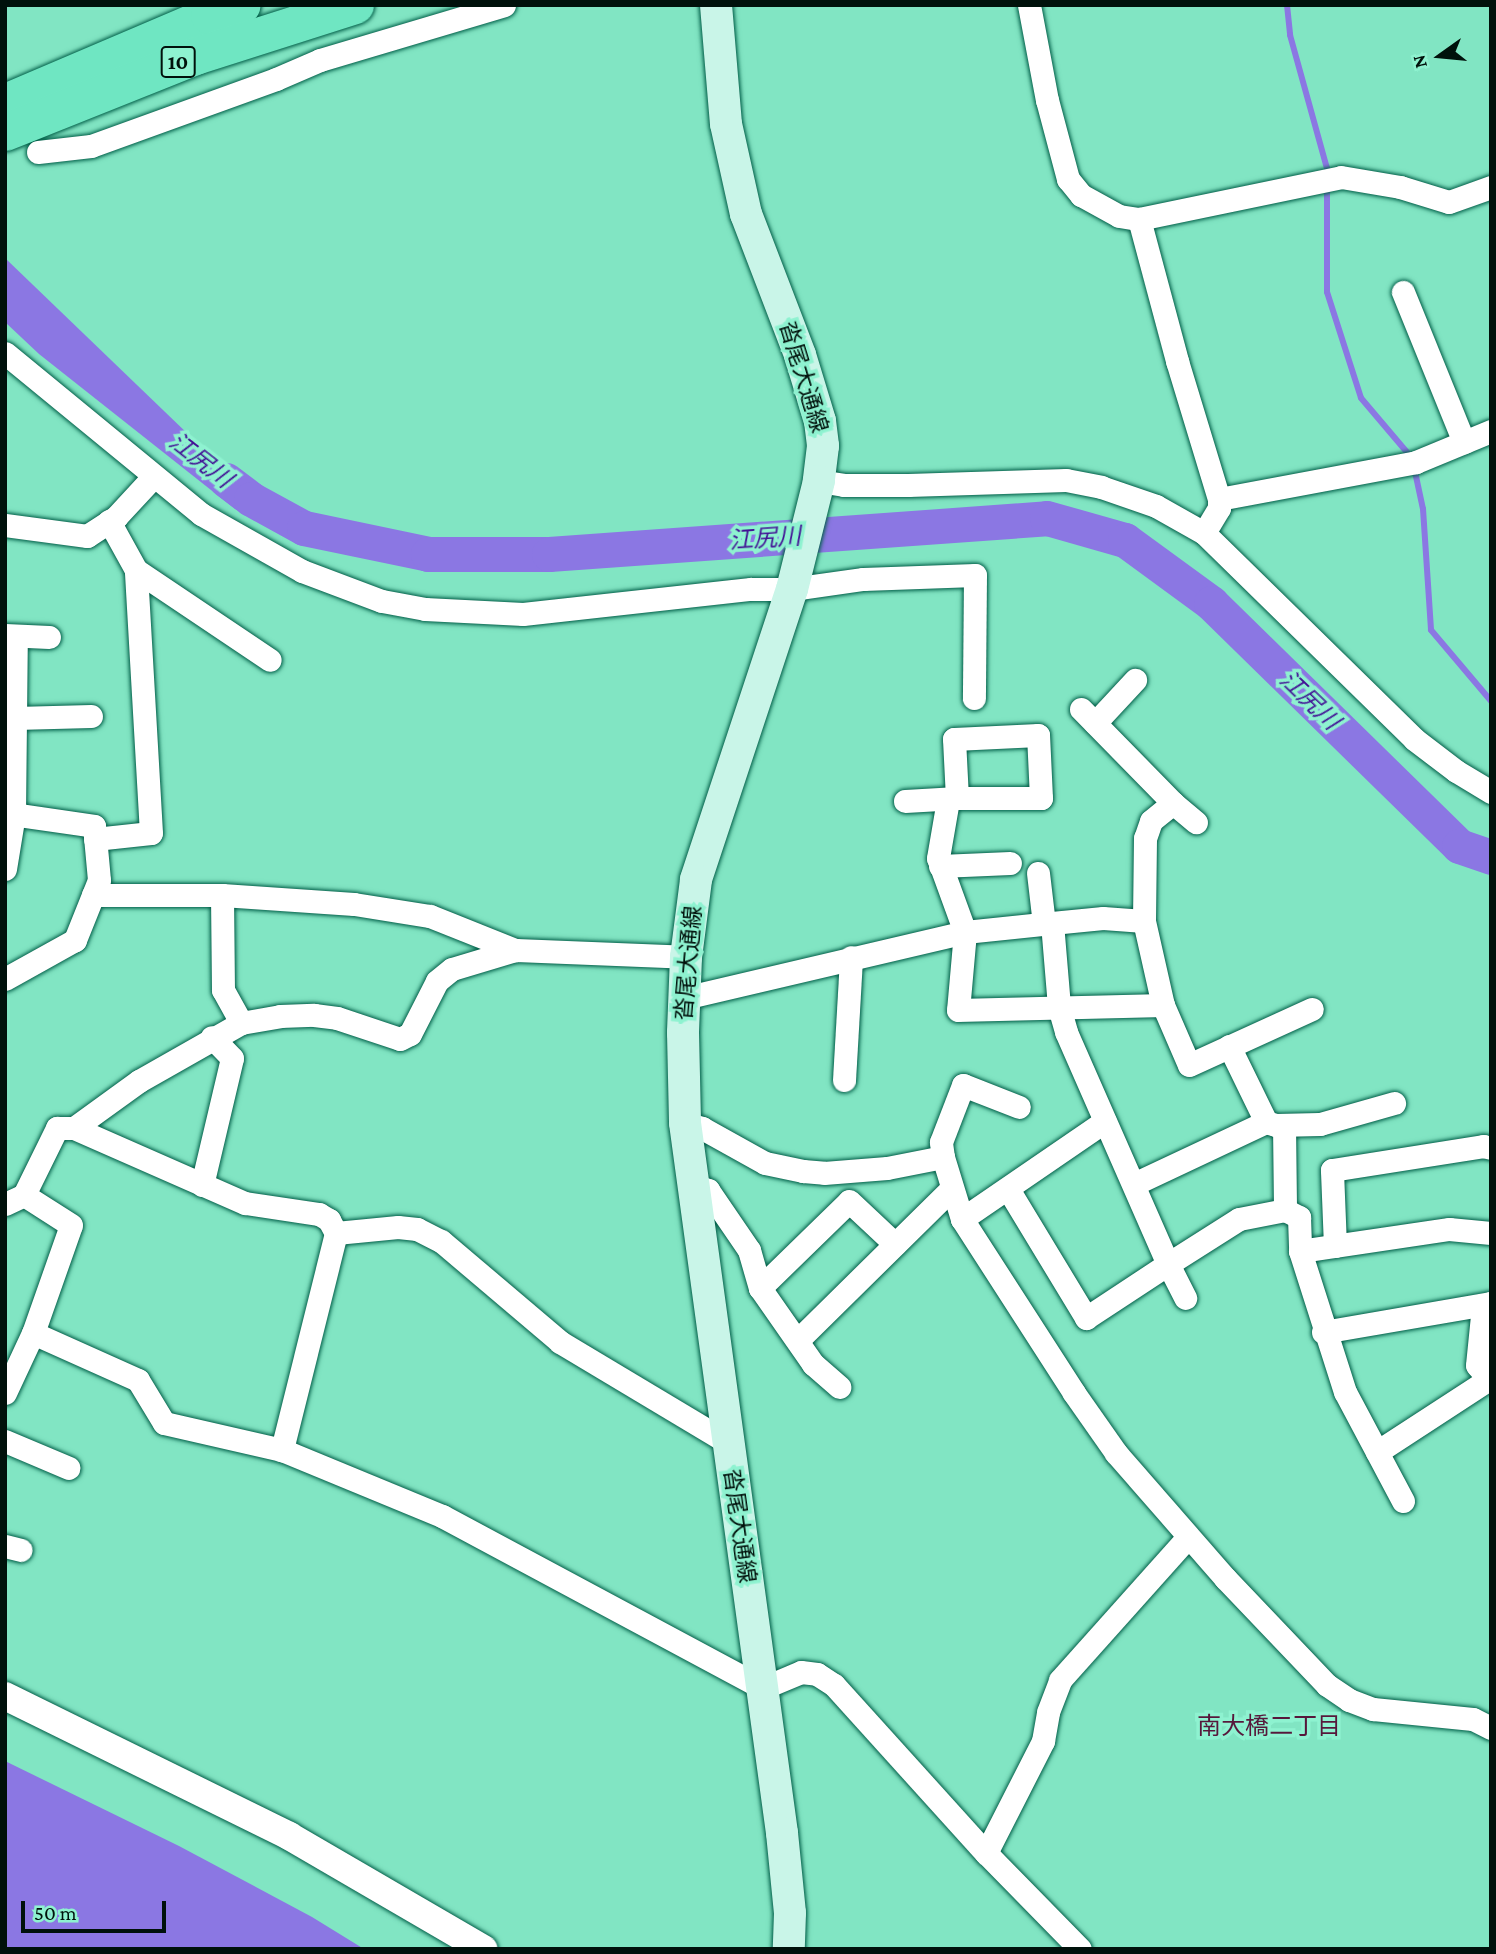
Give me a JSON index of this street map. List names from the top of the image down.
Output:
{
  "streets": {
    "highway": ["10"],
    "main road": ["沓尾大通線"]
  },
  "districts": ["南大橋二丁目"],
  "water": ["江尻川"],
  "scale_bar": "50 m",
  "north": "left"
}
